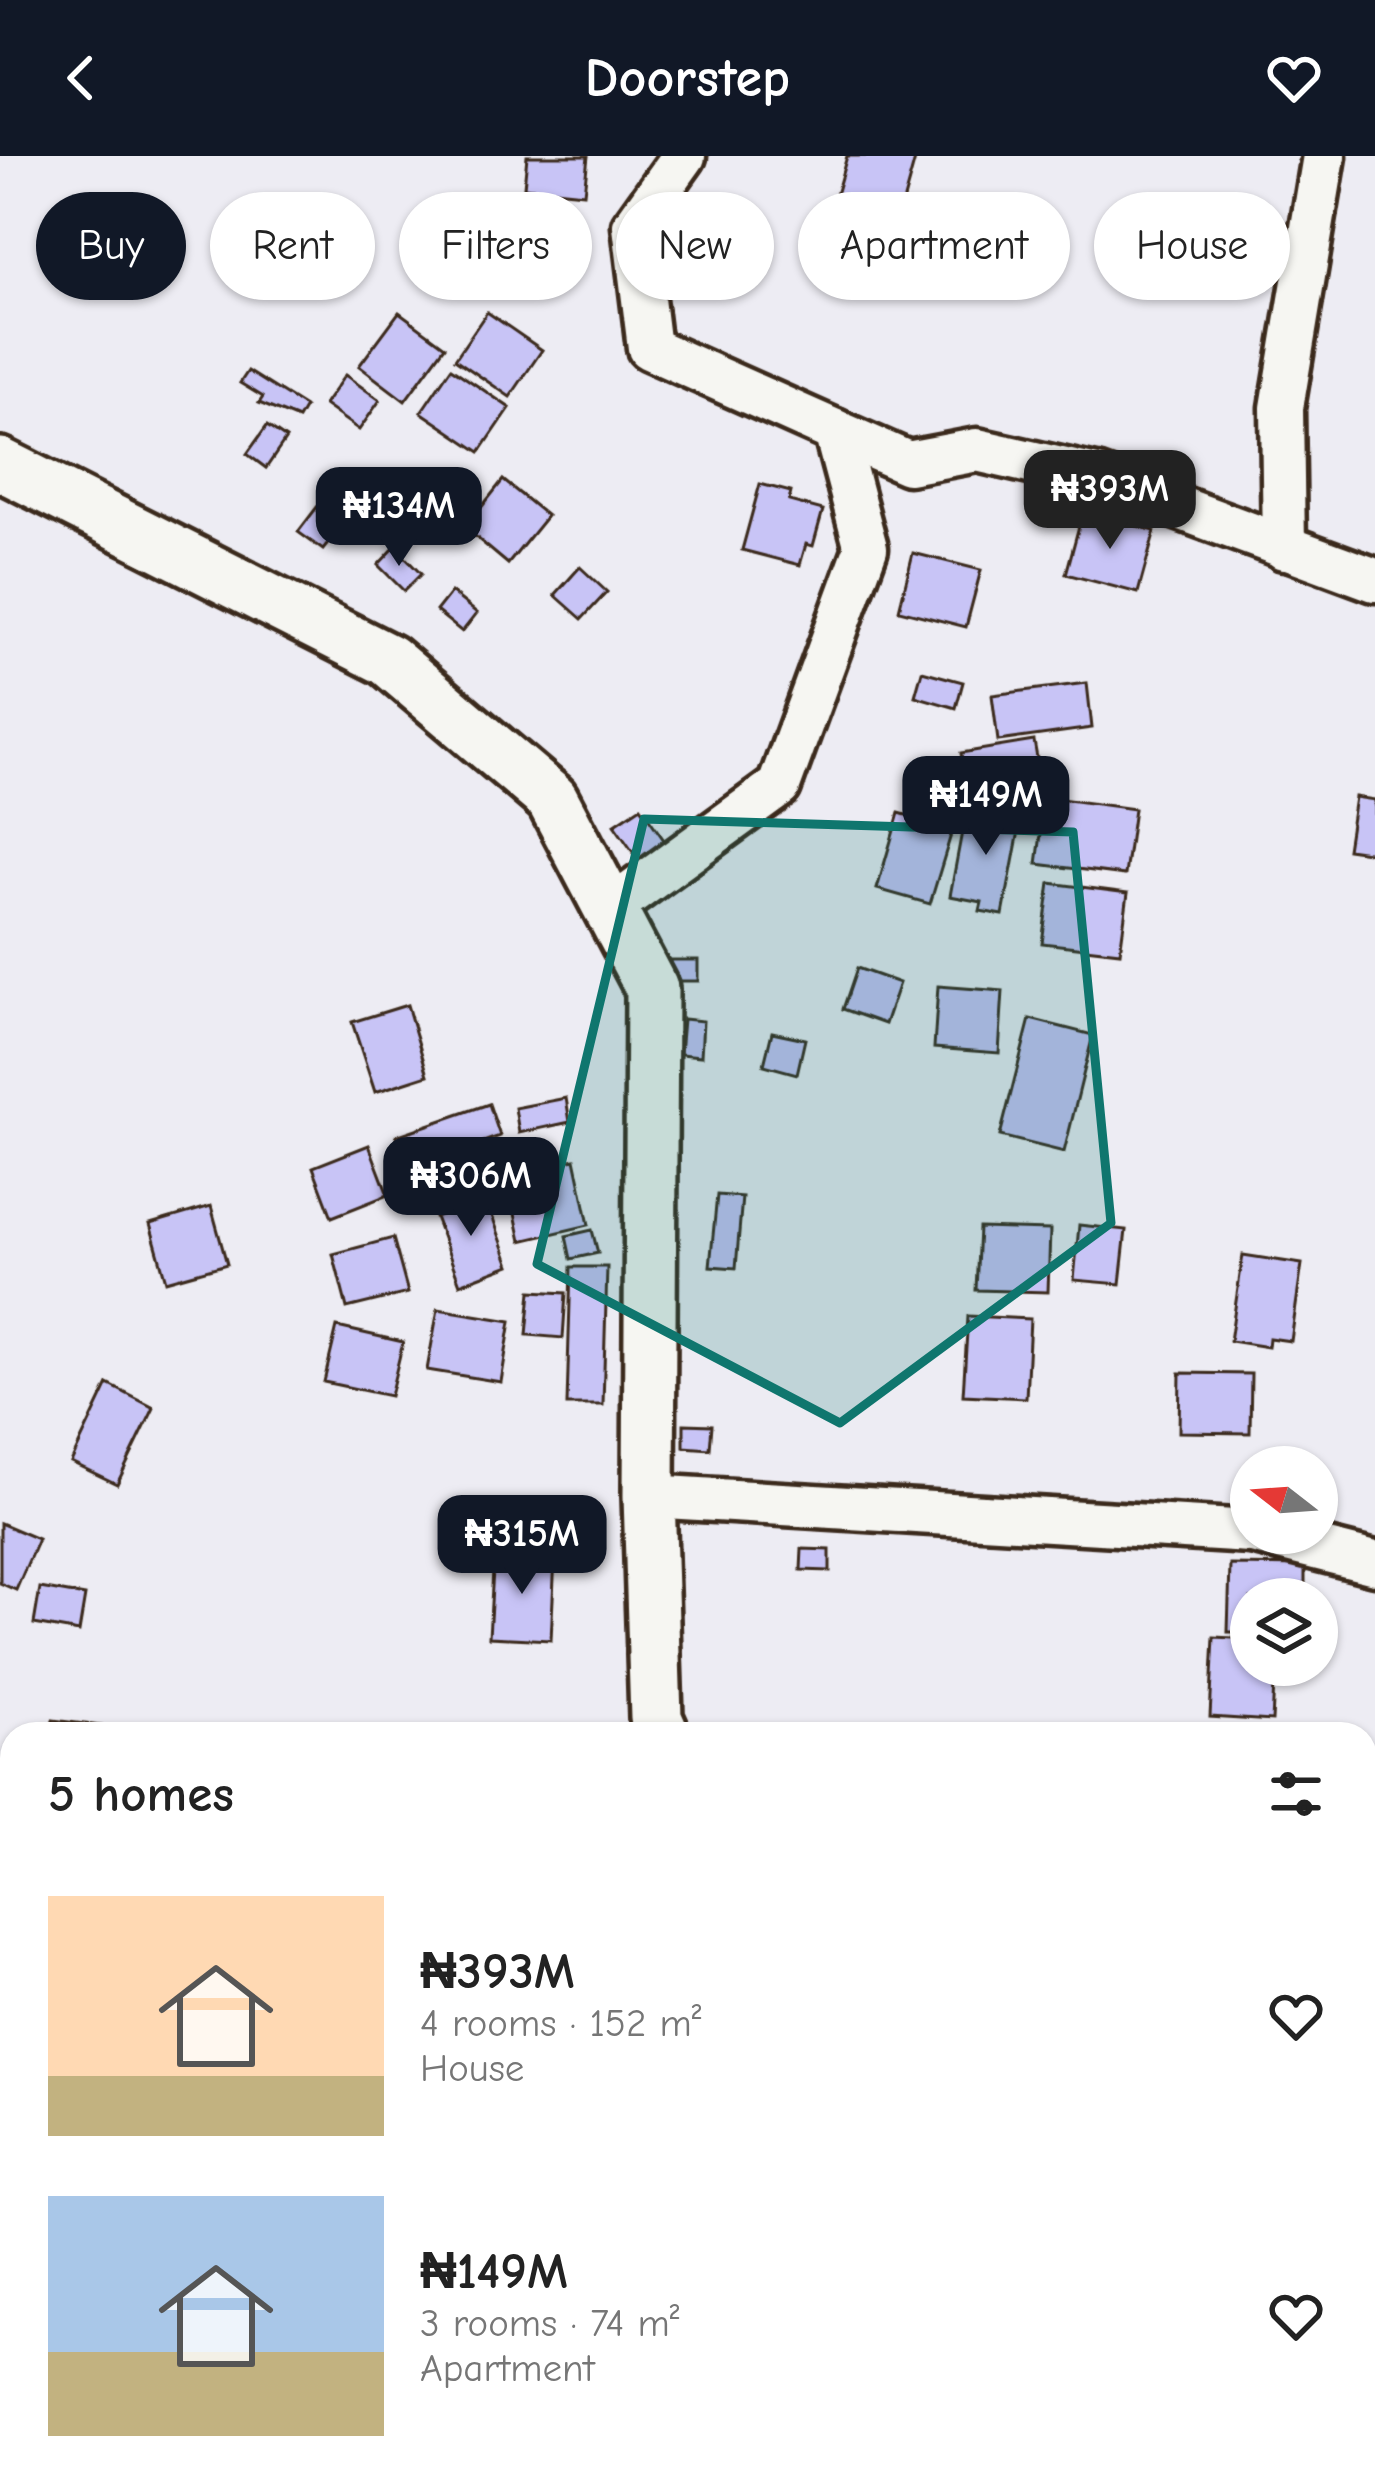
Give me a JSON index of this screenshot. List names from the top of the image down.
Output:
{
  "north": "left",
  "page": {
    "header": "Doorstep",
    "chip": [
      "Buy",
      "Rent",
      "Filters",
      "New",
      "Apartment",
      "House"
    ],
    "price": [
      "₦393M",
      "₦134M",
      "₦149M",
      "₦306M",
      "₦315M"
    ],
    "heading": "5 homes",
    "list": [
      {
        "name": "₦393M",
        "note": "4 rooms · 152 m² · House"
      },
      {
        "name": "₦149M",
        "note": "3 rooms · 74 m² · Apartment"
      }
    ]
  }
}
